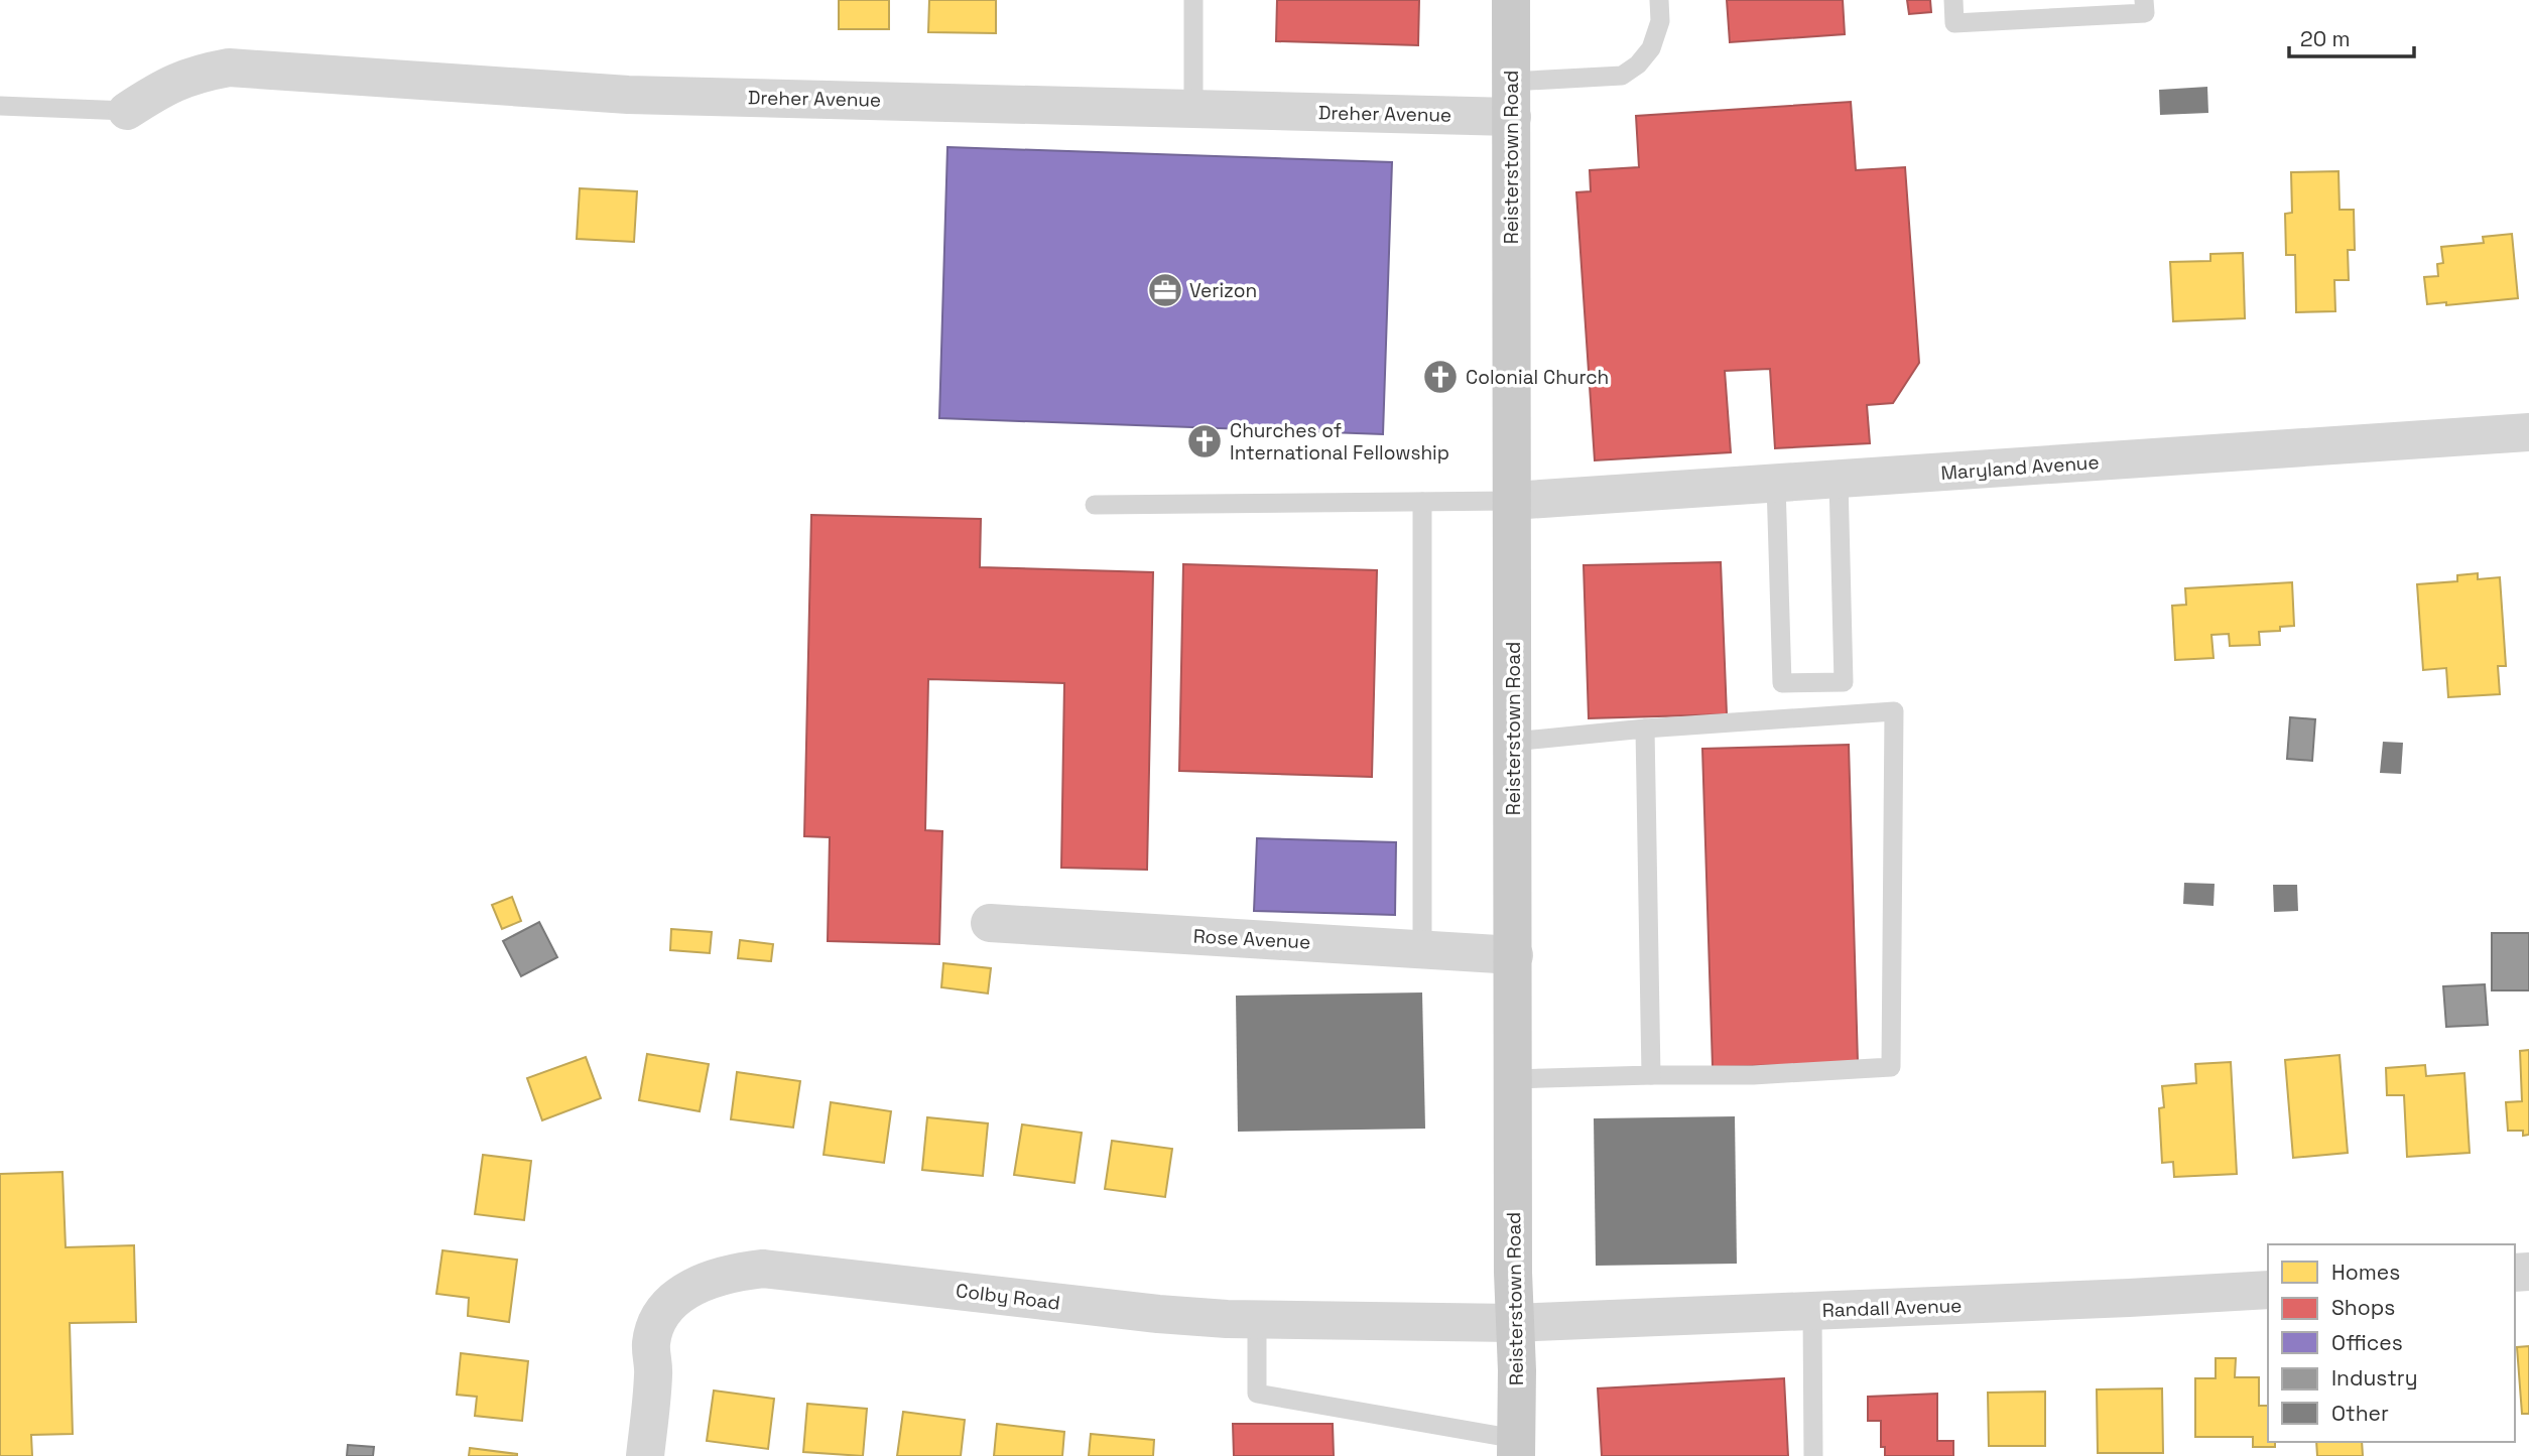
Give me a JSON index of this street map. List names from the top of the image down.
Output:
{
  "streets": {
    "main road": ["Reisterstown Road"],
    "street": [
      "Dreher Avenue",
      "Maryland Avenue",
      "Rose Avenue",
      "Colby Road",
      "Randall Avenue"
    ]
  },
  "crossings": [
    ["Dreher Avenue", "Reisterstown Road"],
    ["Reisterstown Road", "Maryland Avenue"],
    ["Reisterstown Road", "Rose Avenue"],
    ["Reisterstown Road", "Colby Road"],
    ["Reisterstown Road", "Randall Avenue"],
    ["Colby Road", "Randall Avenue"]
  ],
  "places": {
    "office": ["Verizon"],
    "church": ["Colonial Church", "Churches of International Fellowship"]
  },
  "legend": [
    "Homes",
    "Shops",
    "Offices",
    "Industry",
    "Other"
  ],
  "scale_bar": "20 m"
}
